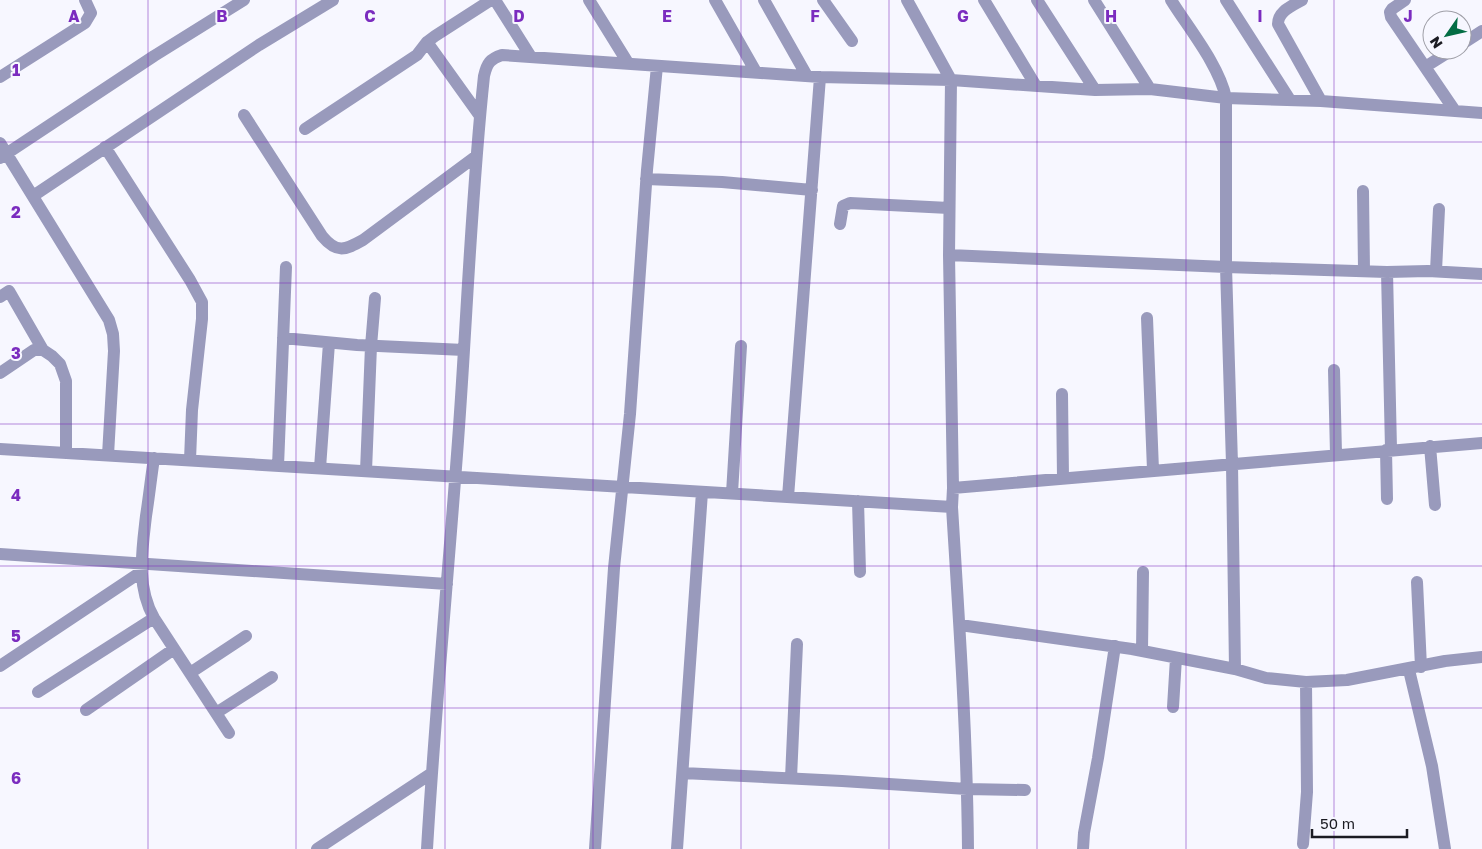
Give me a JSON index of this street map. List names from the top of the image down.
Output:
{
  "scale_bar": "50 m",
  "north": "bottom left",
  "grid": {
    "columns": [
      "A",
      "B",
      "C",
      "D",
      "E",
      "F",
      "G",
      "H",
      "I",
      "J"
    ],
    "rows": [
      "1",
      "2",
      "3",
      "4",
      "5",
      "6"
    ]
  }
}
